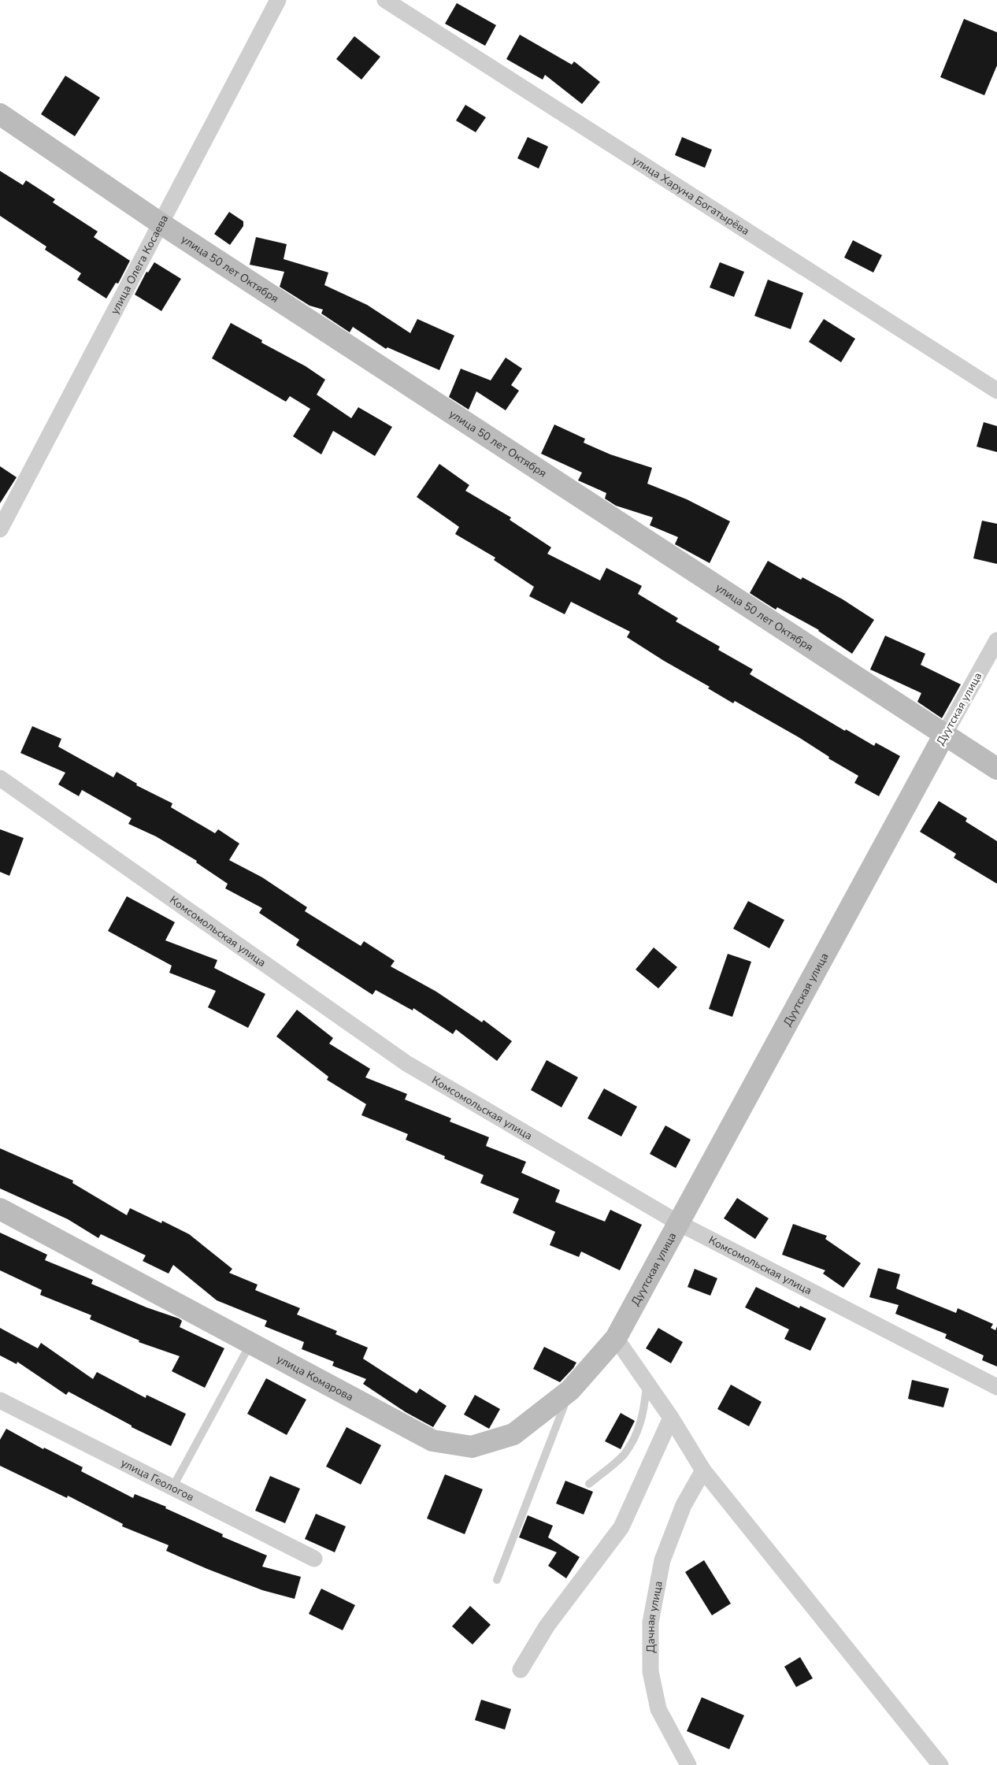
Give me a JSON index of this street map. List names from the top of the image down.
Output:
{
  "streets": {
    "street": [
      "улица Харуна Богатырёва",
      "улица Олега Косаева",
      "улица 50 лет Октября",
      "Дуутская улица",
      "Комсомольская улица",
      "улица Комарова",
      "улица Геологов",
      "Дачная улица"
    ]
  },
  "crossings": [
    ["улица Олега Косаева", "улица 50 лет Октября"],
    ["улица 50 лет Октября", "Дуутская улица"],
    ["Дуутская улица", "Комсомольская улица"],
    ["Дуутская улица", "улица Комарова"]
  ]
}
